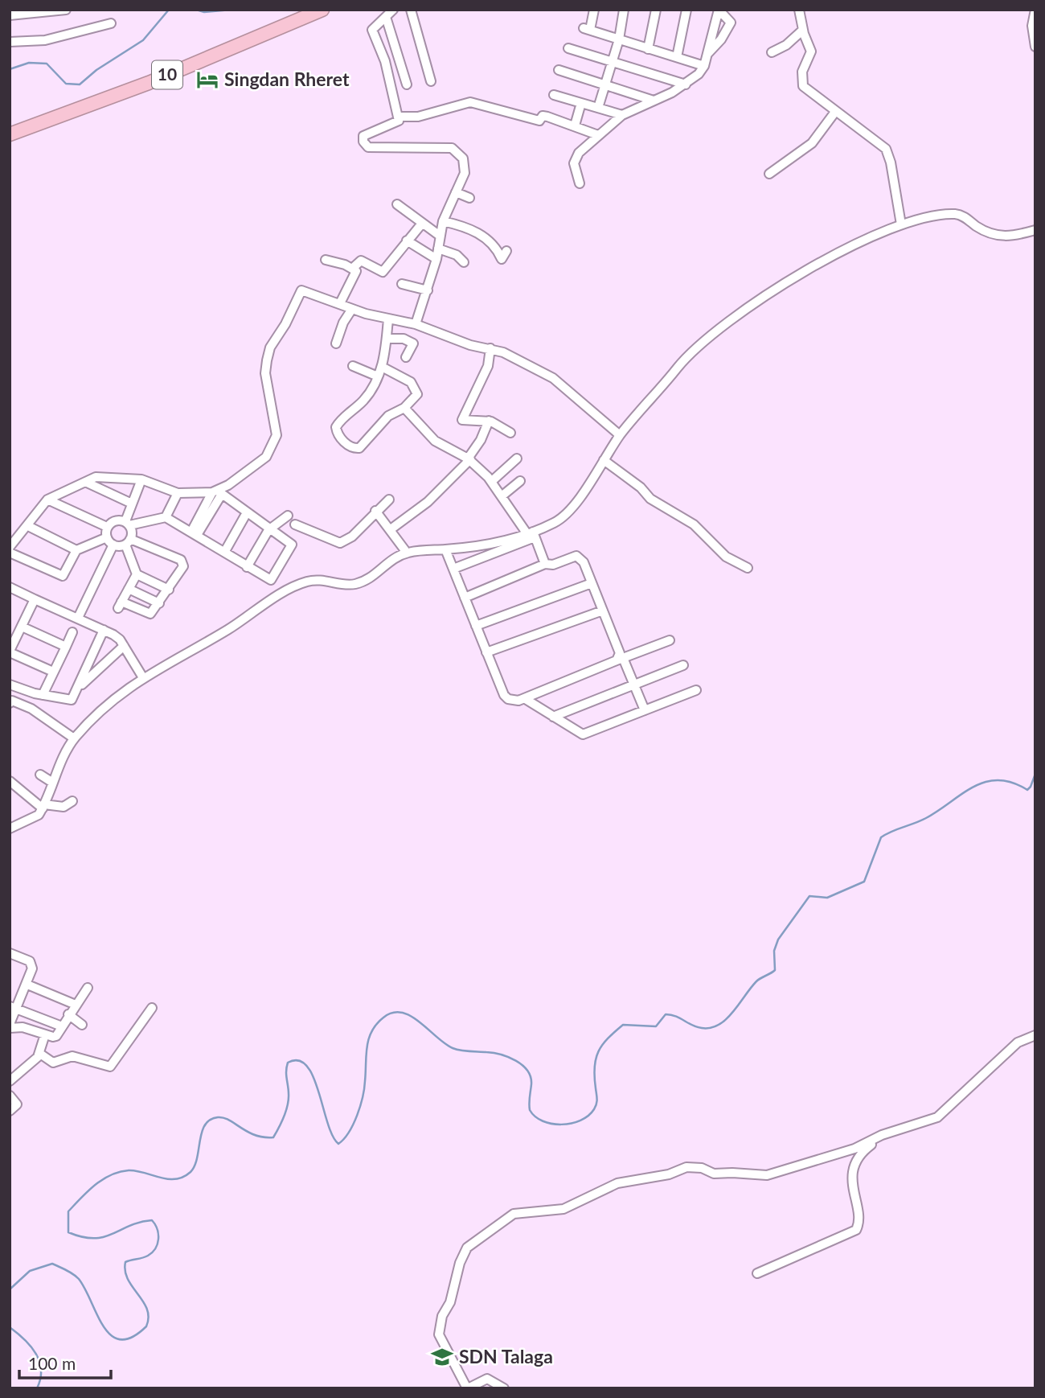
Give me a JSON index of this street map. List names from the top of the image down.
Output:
{
  "streets": {
    "highway": ["10"]
  },
  "places": {
    "hotel": ["Singdan Rheret"],
    "school or university": ["SDN Talaga"]
  },
  "scale_bar": "100 m"
}
